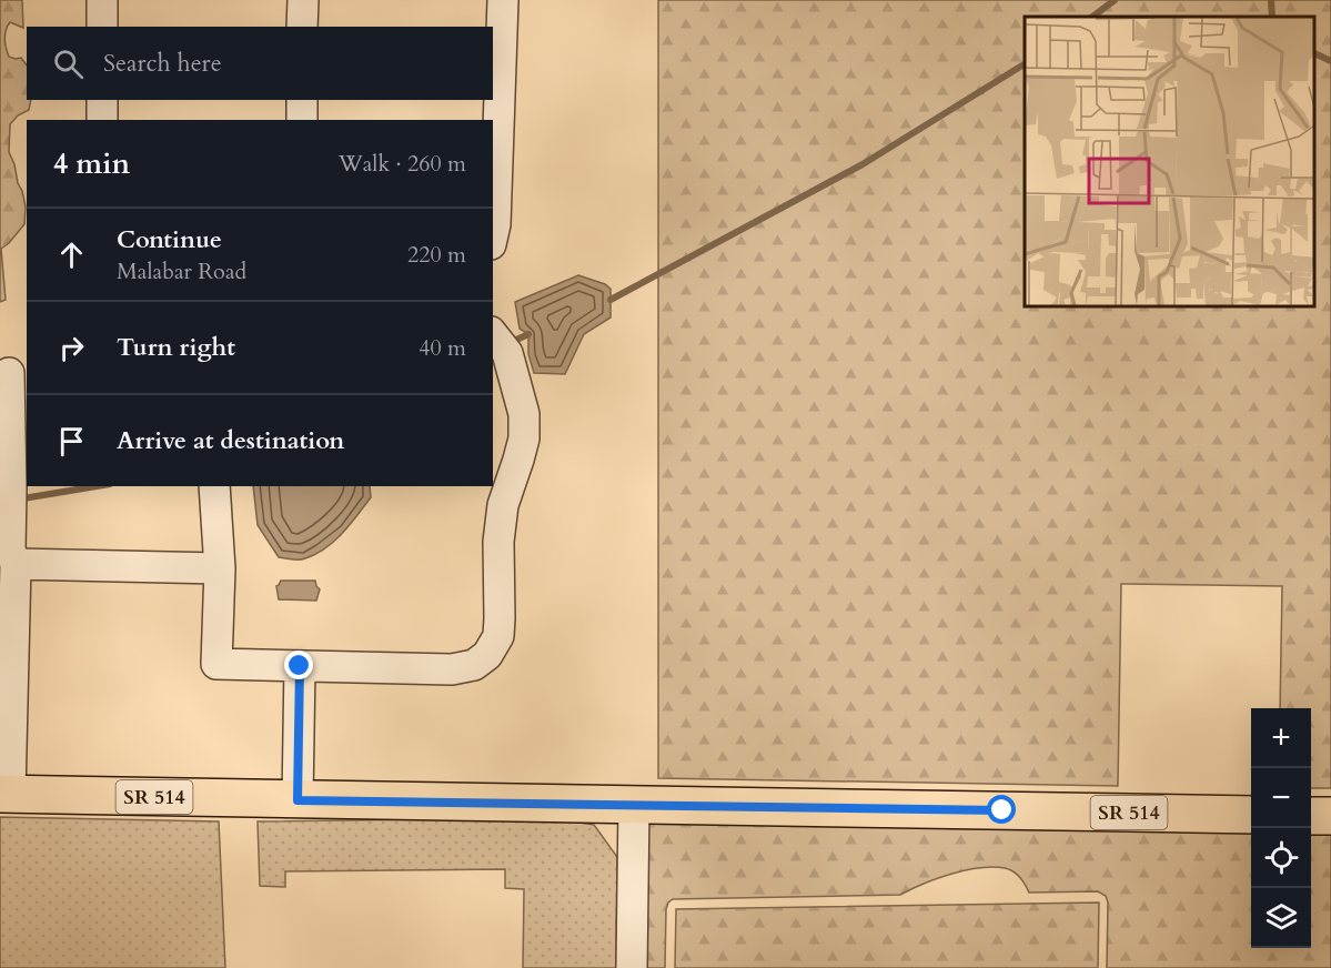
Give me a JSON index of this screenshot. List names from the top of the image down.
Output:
{
  "streets": {
    "main road": ["SR 514"]
  },
  "page": {
    "search": "Search here",
    "heading": ["4 min", "Walk · 260 m"],
    "list": [
      ["Continue", "Malabar Road", "220 m"],
      ["Turn right", "40 m"],
      "Arrive at destination"
    ],
    "map_buttons": ["+", "−"]
  }
}
